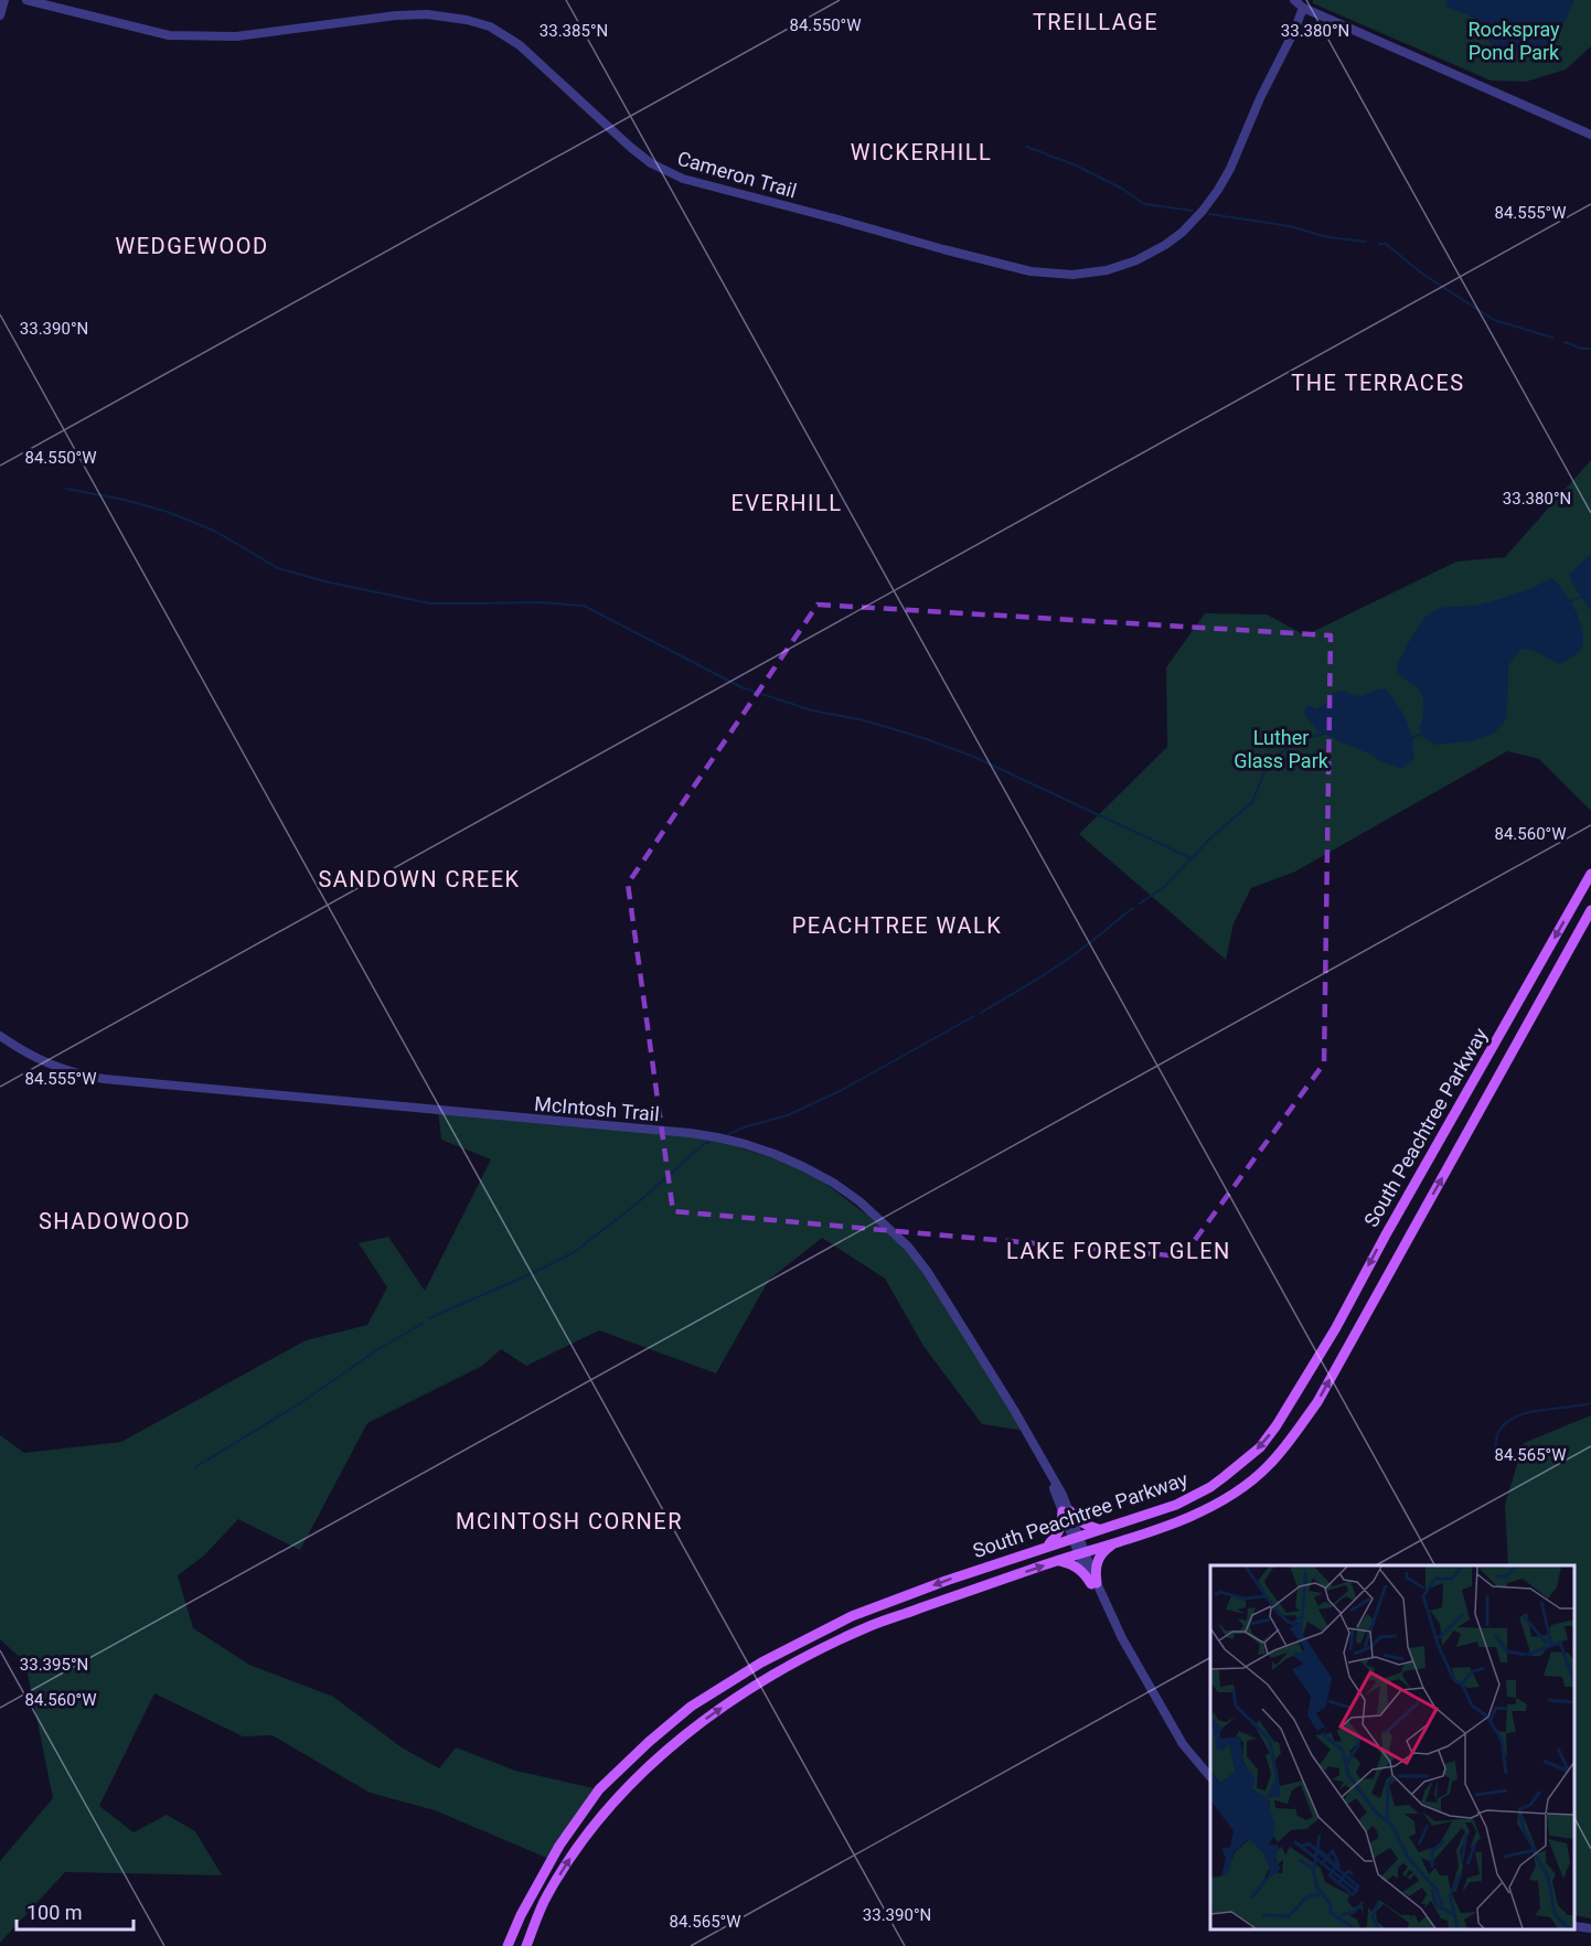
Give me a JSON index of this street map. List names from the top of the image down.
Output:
{
  "streets": {
    "main road": ["South Peachtree Parkway"],
    "street": ["Cameron Trail", "McIntosh Trail"]
  },
  "crossings": [
    ["McIntosh Trail", "South Peachtree Parkway"]
  ],
  "districts": [
    "TREILLAGE",
    "WICKERHILL",
    "WEDGEWOOD",
    "THE TERRACES",
    "EVERHILL",
    "SANDOWN CREEK",
    "PEACHTREE WALK",
    "SHADOWOOD",
    "LAKE FOREST GLEN",
    "MCINTOSH CORNER"
  ],
  "parks": ["Rockspray Pond Park", "Luther Glass Park"],
  "scale_bar": "100 m",
  "coordinates": [
    "84.550°W",
    "33.385°N",
    "33.380°N",
    "84.555°W",
    "33.390°N",
    "84.560°W",
    "84.565°W",
    "33.395°N"
  ]
}
